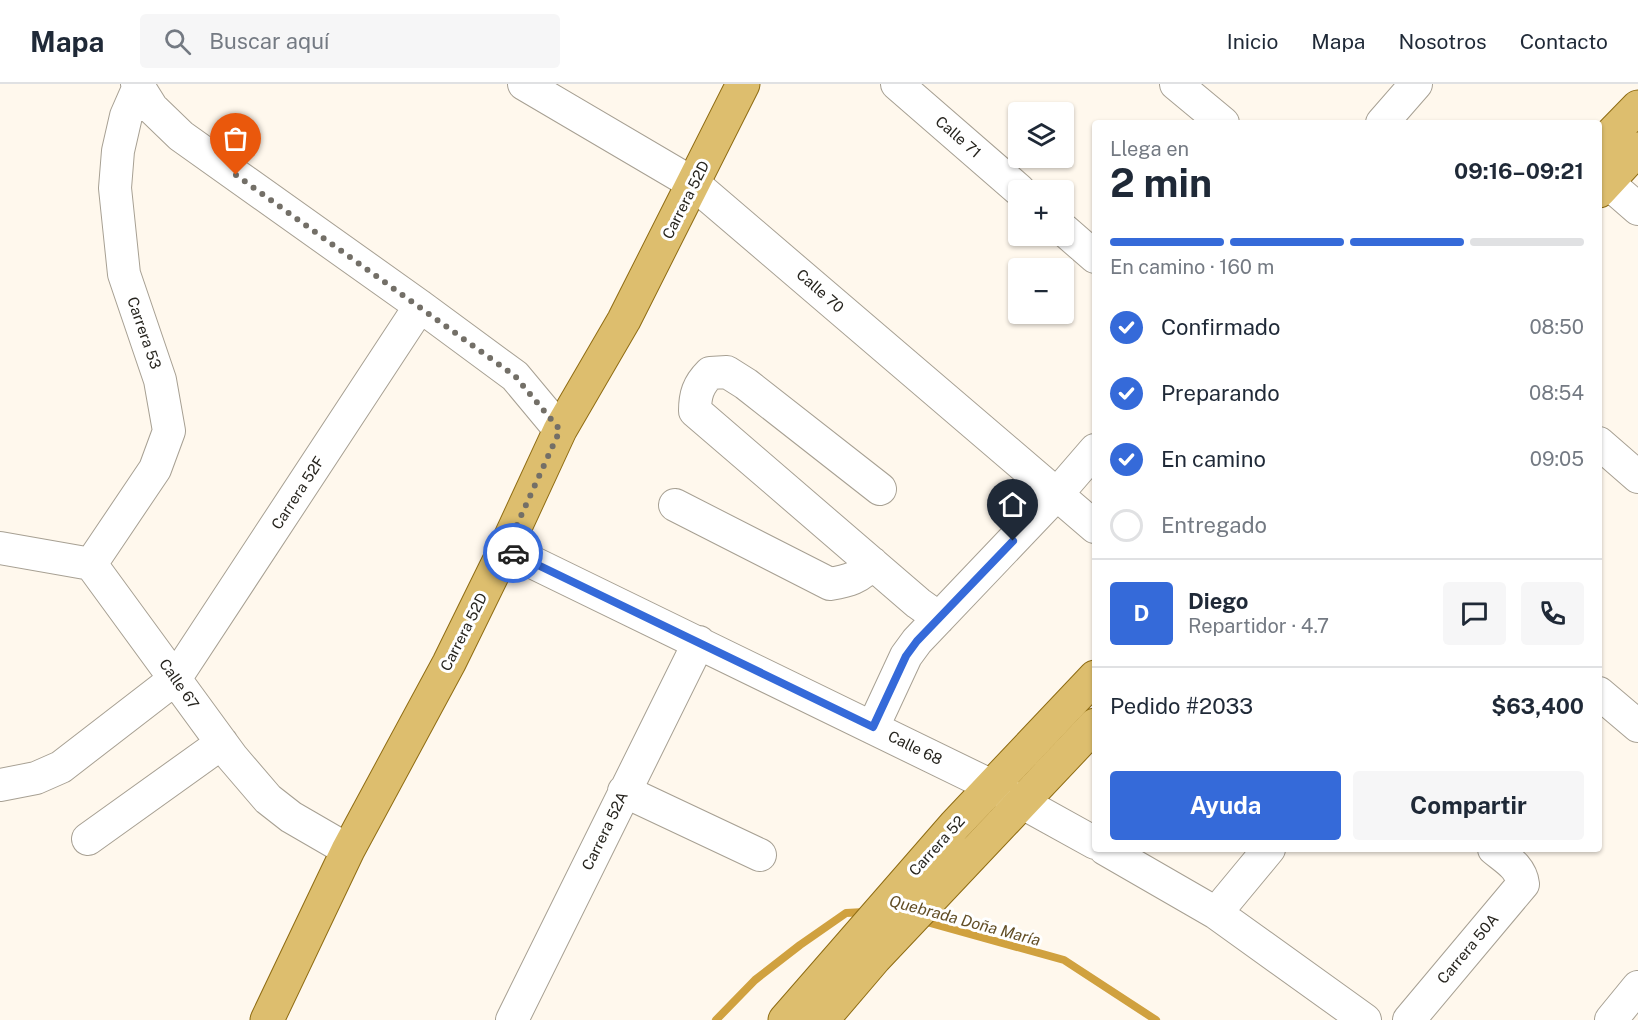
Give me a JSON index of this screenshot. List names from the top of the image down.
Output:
{
  "streets": {
    "main road": ["Carrera 52D", "Carrera 52"],
    "street": [
      "Calle 71",
      "Calle 70",
      "Carrera 53",
      "Carrera 52F",
      "Calle 67",
      "Calle 68",
      "Carrera 52A",
      "Carrera 50A"
    ]
  },
  "crossings": [
    ["Carrera 52D", "Calle 70"],
    ["Carrera 52D", "Calle 67"],
    ["Carrera 52D", "Calle 68"],
    ["Carrera 53", "Calle 67"],
    ["Carrera 52F", "Calle 67"],
    ["Calle 68", "Carrera 52A"],
    ["Calle 68", "Carrera 52"]
  ],
  "water": ["Quebrada Doña María"],
  "page": {
    "header": "Mapa",
    "search": "Buscar aquí",
    "nav": [
      "Inicio",
      "Mapa",
      "Nosotros",
      "Contacto"
    ],
    "map_buttons": ["+", "−"],
    "heading": ["2 min", "Llega en", "09:16–09:21"],
    "panel": [
      "Diego",
      "Repartidor · 4.7",
      "Pedido #2033",
      "$63,400"
    ],
    "bar": "En camino · 160 m",
    "list": [
      ["Confirmado", "08:50"],
      ["Preparando", "08:54"],
      ["En camino", "09:05"],
      "Entregado"
    ],
    "round": "D",
    "buttons": ["Ayuda", "Compartir"]
  }
}
